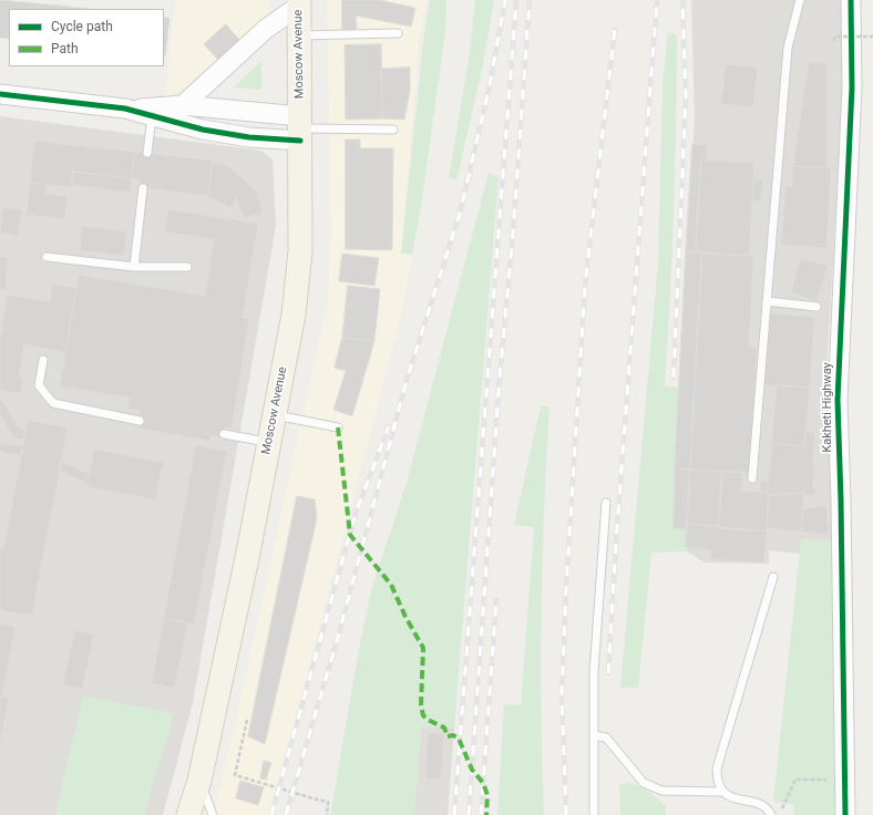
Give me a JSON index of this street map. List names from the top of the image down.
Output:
{
  "streets": {
    "main road": ["Moscow Avenue"],
    "street": ["Kakheti Highway"]
  },
  "legend": ["Cycle path", "Path"]
}
